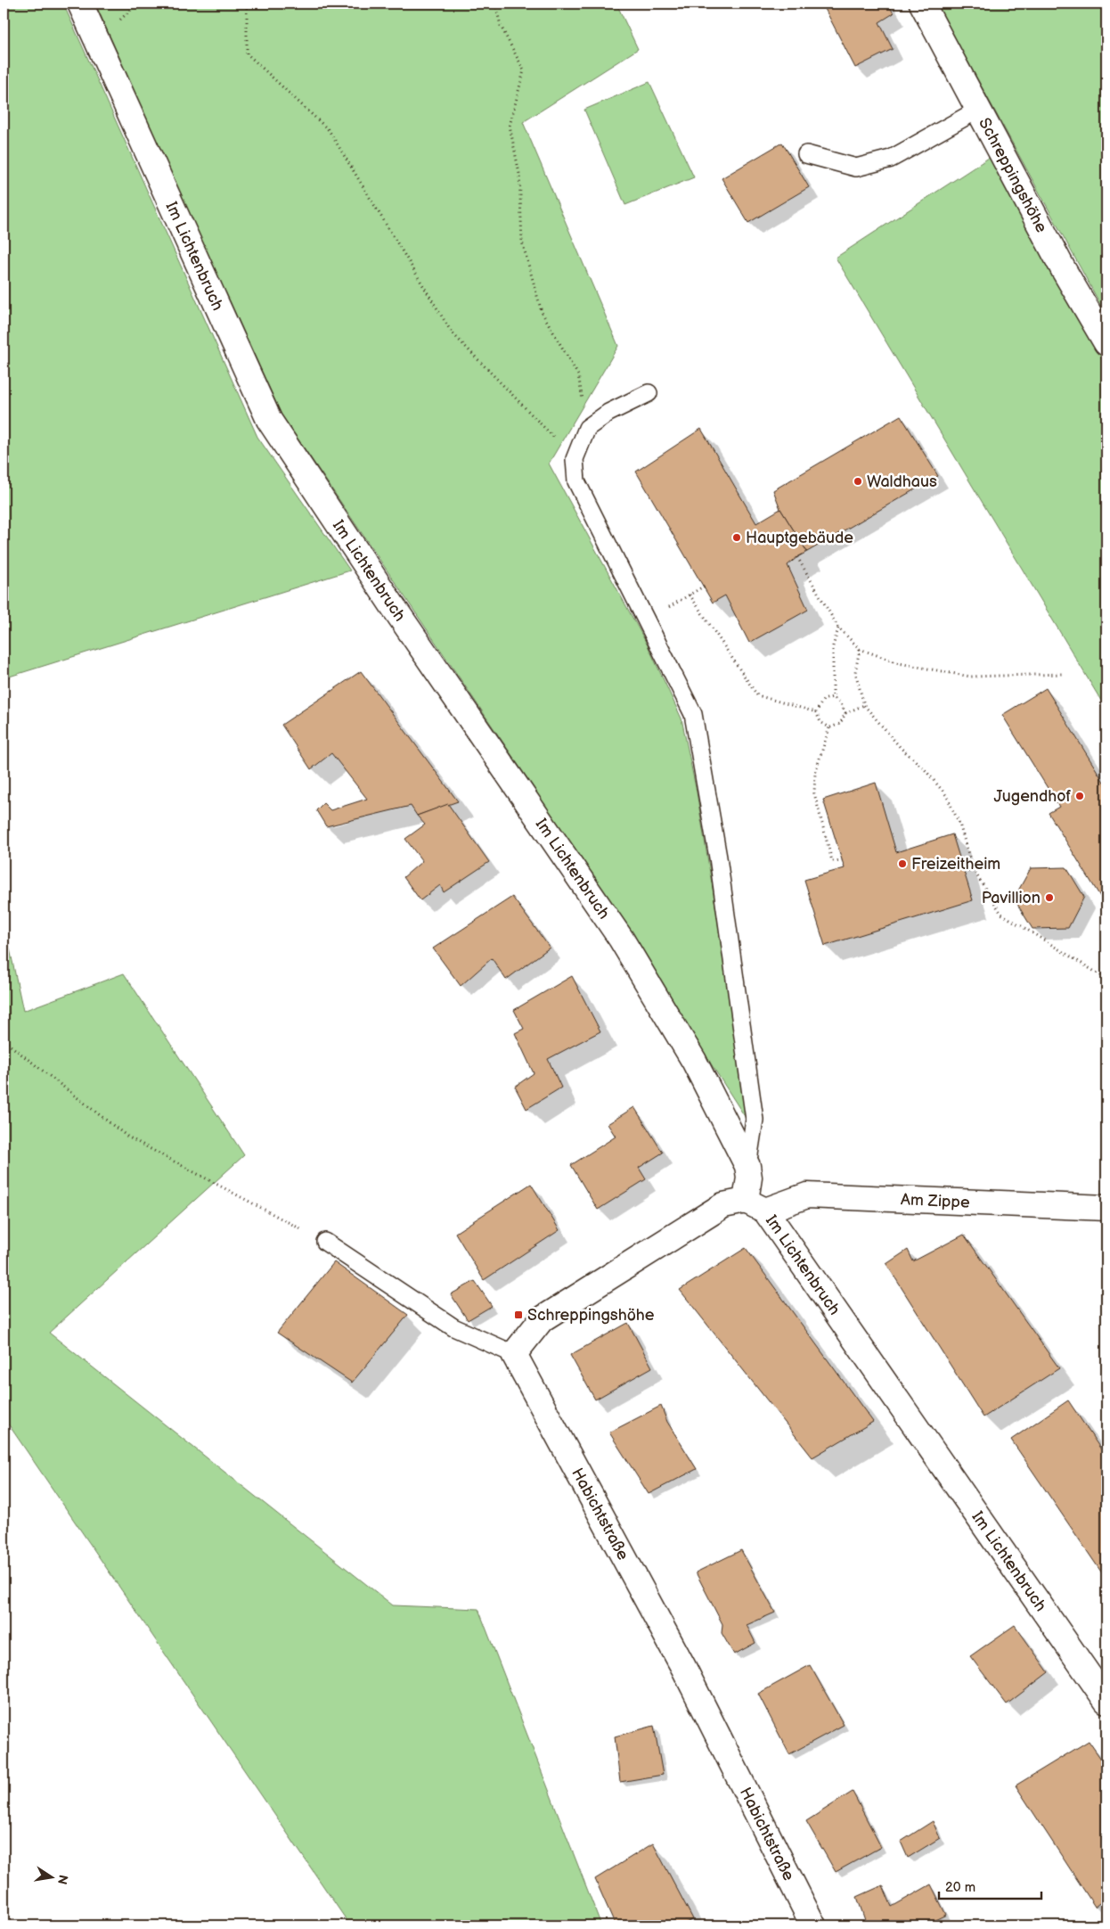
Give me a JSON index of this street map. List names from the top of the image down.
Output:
{
  "streets": {
    "street": [
      "Schreppingshöhe",
      "Im Lichtenbruch",
      "Am Zippe",
      "Habichtstraße"
    ]
  },
  "crossings": [
    ["Im Lichtenbruch", "Am Zippe"]
  ],
  "places": {
    "other": [
      "Waldhaus",
      "Hauptgebäude",
      "Jugendhof",
      "Freizeitheim",
      "Pavillion"
    ],
    "transit": ["Schreppingshöhe"]
  },
  "scale_bar": "20 m",
  "north": "right"
}
